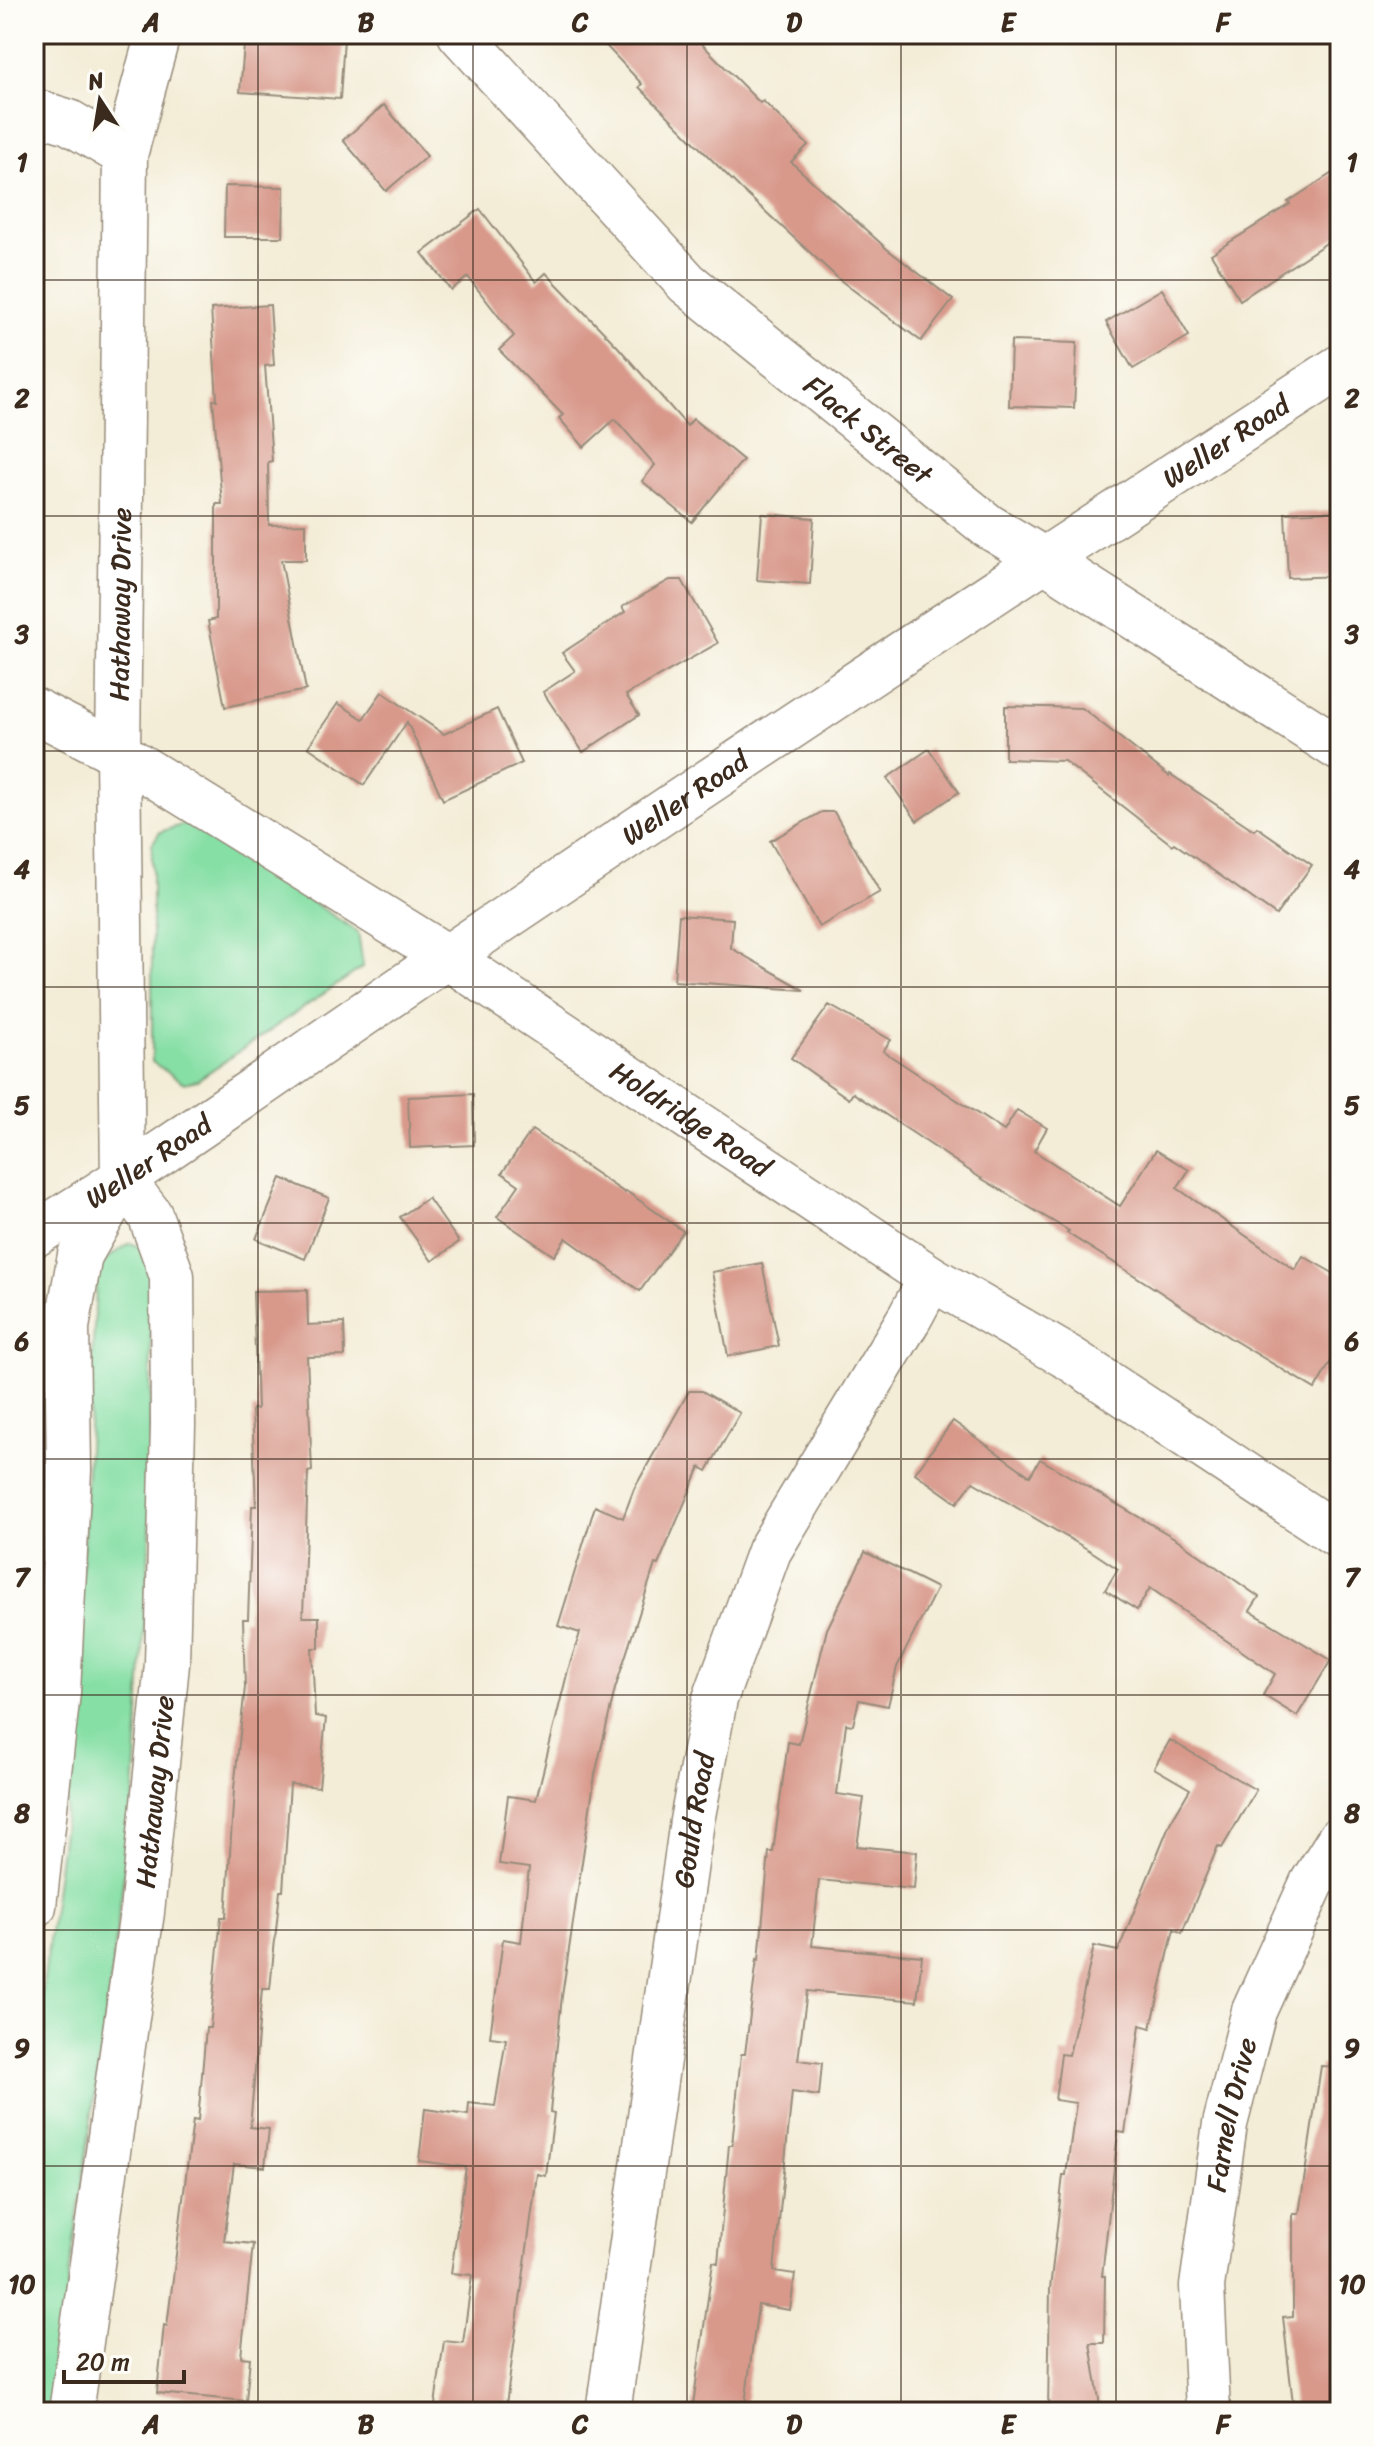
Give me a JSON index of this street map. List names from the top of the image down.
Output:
{
  "streets": {
    "street": [
      "Flack Street",
      "Weller Road",
      "Hathaway Drive",
      "Holdridge Road",
      "Gould Road",
      "Farnell Drive"
    ]
  },
  "crossings": [
    ["Flack Street", "Weller Road"],
    ["Weller Road", "Hathaway Drive"],
    ["Weller Road", "Holdridge Road"],
    ["Hathaway Drive", "Holdridge Road"],
    ["Holdridge Road", "Gould Road"]
  ],
  "scale_bar": "20 m",
  "north": "top",
  "grid": {
    "columns": [
      "A",
      "B",
      "C",
      "D",
      "E",
      "F"
    ],
    "rows": [
      "1",
      "2",
      "3",
      "4",
      "5",
      "6",
      "7",
      "8",
      "9",
      "10"
    ]
  }
}
